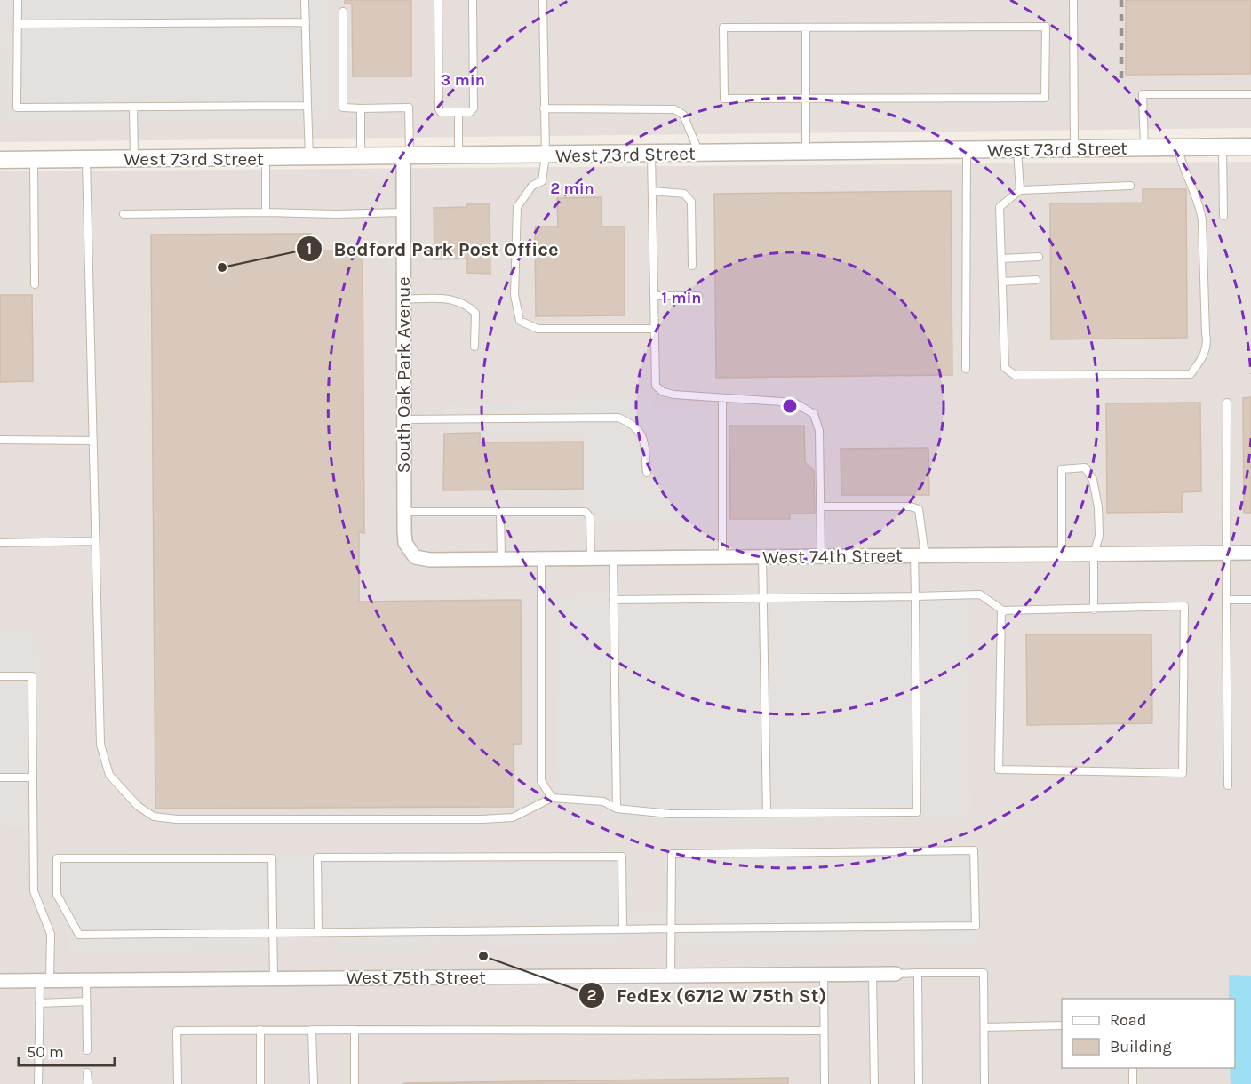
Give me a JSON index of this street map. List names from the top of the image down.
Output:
{
  "streets": {
    "street": [
      "West 73rd Street",
      "South Oak Park Avenue",
      "West 74th Street",
      "West 75th Street"
    ]
  },
  "crossings": [
    ["West 73rd Street", "South Oak Park Avenue"],
    ["South Oak Park Avenue", "West 74th Street"]
  ],
  "places": ["Bedford Park Post Office", "FedEx (6712 W 75th St)"],
  "legend": ["Road", "Building"],
  "scale_bar": "50 m",
  "rings": ["3 min", "2 min", "1 min"]
}
